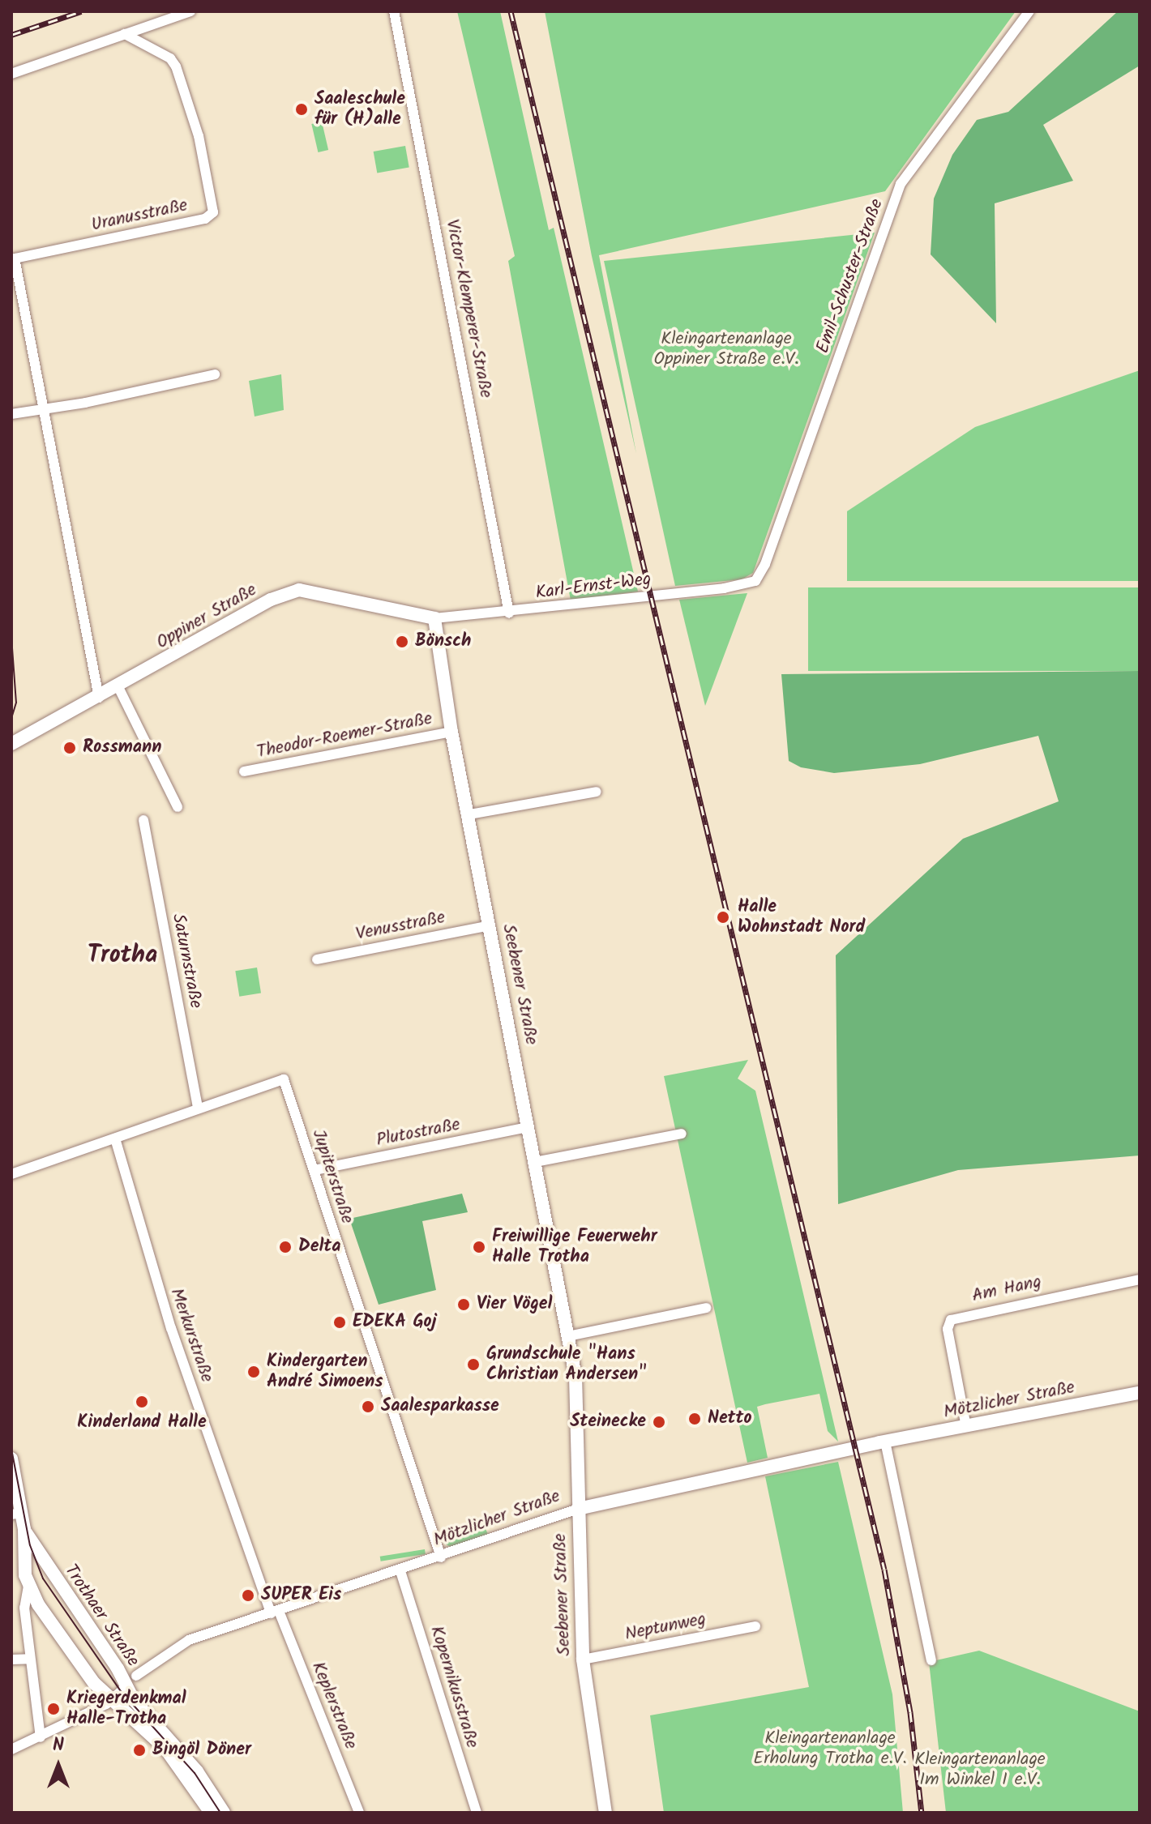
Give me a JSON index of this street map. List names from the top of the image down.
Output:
{
  "streets": {
    "street": [
      "Uranusstraße",
      "Emil-Schuster-Straße",
      "Victor-Klemperer-Straße",
      "Karl-Ernst-Weg",
      "Oppiner Straße",
      "Theodor-Roemer-Straße",
      "Venusstraße",
      "Saturnstraße",
      "Seebener Straße",
      "Plutostraße",
      "Jupiterstraße",
      "Am Hang",
      "Merkurstraße",
      "Mötzlicher Straße",
      "Trothaer Straße",
      "Neptunweg",
      "Kopernikusstraße",
      "Keplerstraße"
    ]
  },
  "crossings": [
    ["Uranusstraße", "Oppiner Straße"],
    ["Emil-Schuster-Straße", "Karl-Ernst-Weg"],
    ["Victor-Klemperer-Straße", "Karl-Ernst-Weg"],
    ["Karl-Ernst-Weg", "Oppiner Straße"],
    ["Karl-Ernst-Weg", "Seebener Straße"],
    ["Oppiner Straße", "Seebener Straße"],
    ["Theodor-Roemer-Straße", "Seebener Straße"],
    ["Venusstraße", "Seebener Straße"],
    ["Saturnstraße", "Jupiterstraße"],
    ["Seebener Straße", "Plutostraße"],
    ["Seebener Straße", "Mötzlicher Straße"],
    ["Seebener Straße", "Neptunweg"],
    ["Plutostraße", "Jupiterstraße"],
    ["Jupiterstraße", "Merkurstraße"],
    ["Jupiterstraße", "Mötzlicher Straße"],
    ["Am Hang", "Mötzlicher Straße"],
    ["Merkurstraße", "Mötzlicher Straße"],
    ["Merkurstraße", "Keplerstraße"],
    ["Mötzlicher Straße", "Trothaer Straße"],
    ["Mötzlicher Straße", "Kopernikusstraße"],
    ["Mötzlicher Straße", "Keplerstraße"]
  ],
  "districts": ["Trotha"],
  "parks": ["Kleingartenanlage Oppiner Straße e.V.", "Kleingartenanlage Erholung Trotha e.V.", "Kleingartenanlage Im Winkel I e.V."],
  "places": [
    "Saaleschule für (H)alle",
    "Bönsch",
    "Rossmann",
    "Halle Wohnstadt Nord",
    "Delta",
    "Freiwillige Feuerwehr Halle Trotha",
    "Vier Vögel",
    "EDEKA Goj",
    "Grundschule \"Hans Christian Andersen\"",
    "Kindergarten André Simoens",
    "Kinderland Halle",
    "Saalesparkasse",
    "Netto",
    "Steinecke",
    "SUPER Eis",
    "Kriegerdenkmal Halle-Trotha",
    "Bingöl Döner"
  ],
  "north": "top"
}
